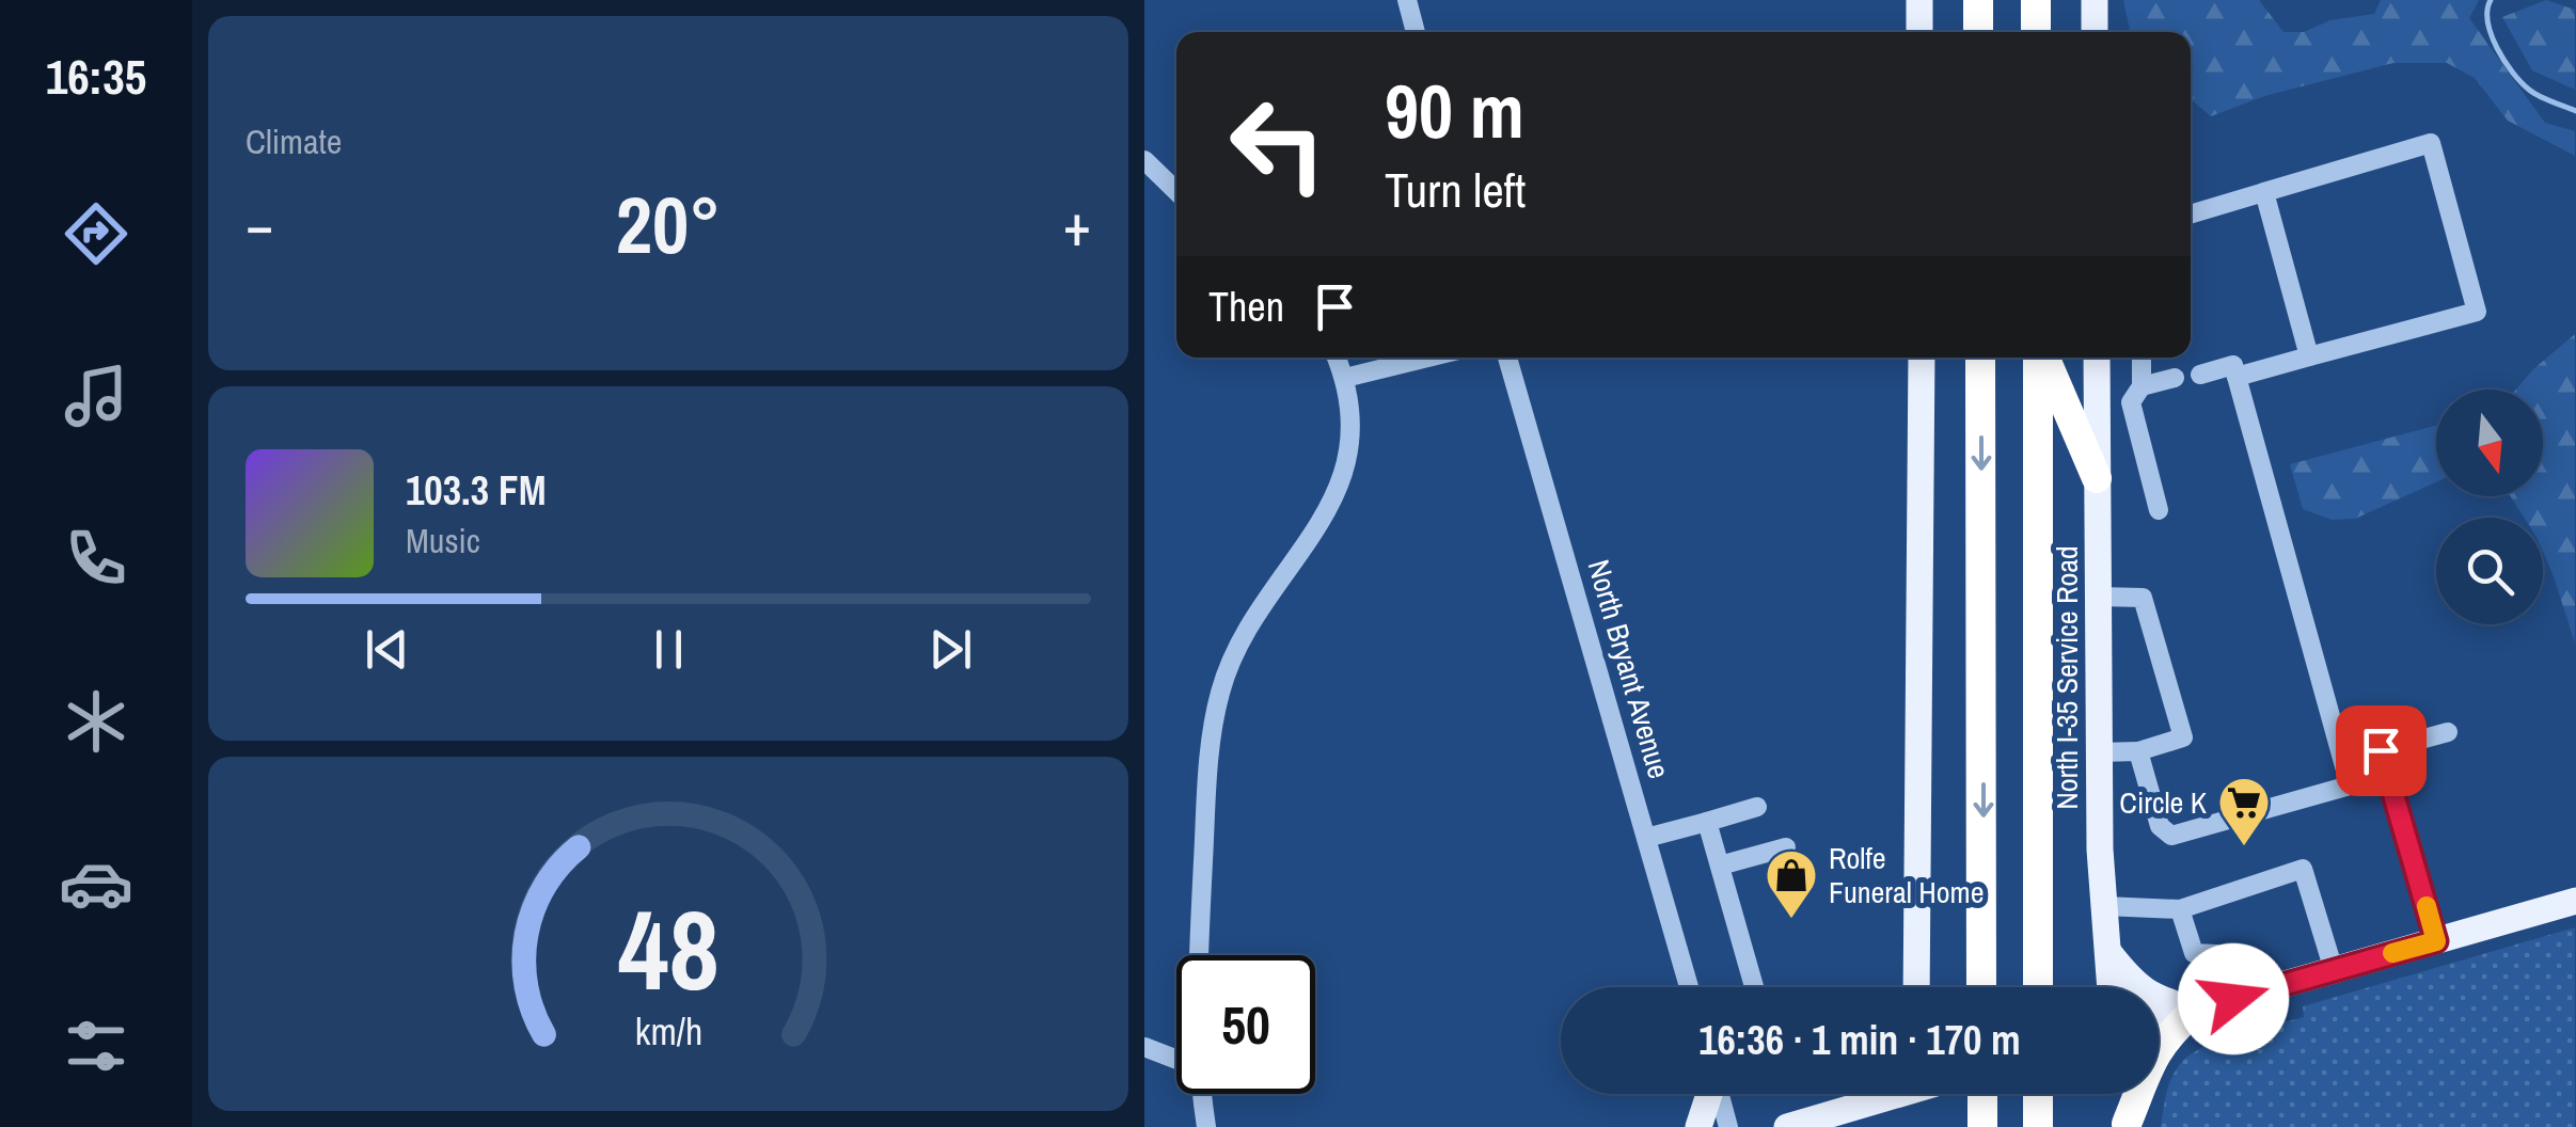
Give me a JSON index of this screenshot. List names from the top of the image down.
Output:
{
  "streets": {
    "main road": ["North I-35 Service Road"],
    "street": ["North Bryant Avenue"]
  },
  "places": {
    "supermarket": ["Circle K"],
    "shop": ["Rolfe Funeral Home"]
  },
  "north": "bottom",
  "page": {
    "tabs": "16:35",
    "tile": "Climate",
    "turn": ["90 m", "Turn left"],
    "heat": ["−", "20°", "+"],
    "then": "Then",
    "song": ["103.3 FM", "Music"],
    "limit": "50",
    "trip": "16:36 · 1 min · 170 m",
    "gauge": ["48", "km/h"]
  }
}
